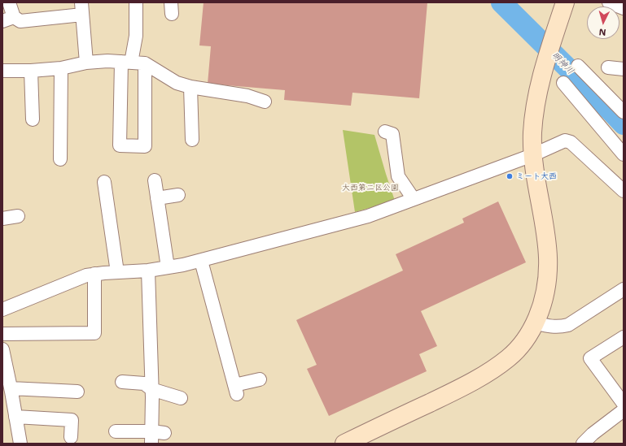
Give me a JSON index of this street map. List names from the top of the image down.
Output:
{
  "water": ["明神川"],
  "parks": ["大西第二区公園"],
  "places": ["ミート大西"],
  "north": "bottom"
}
